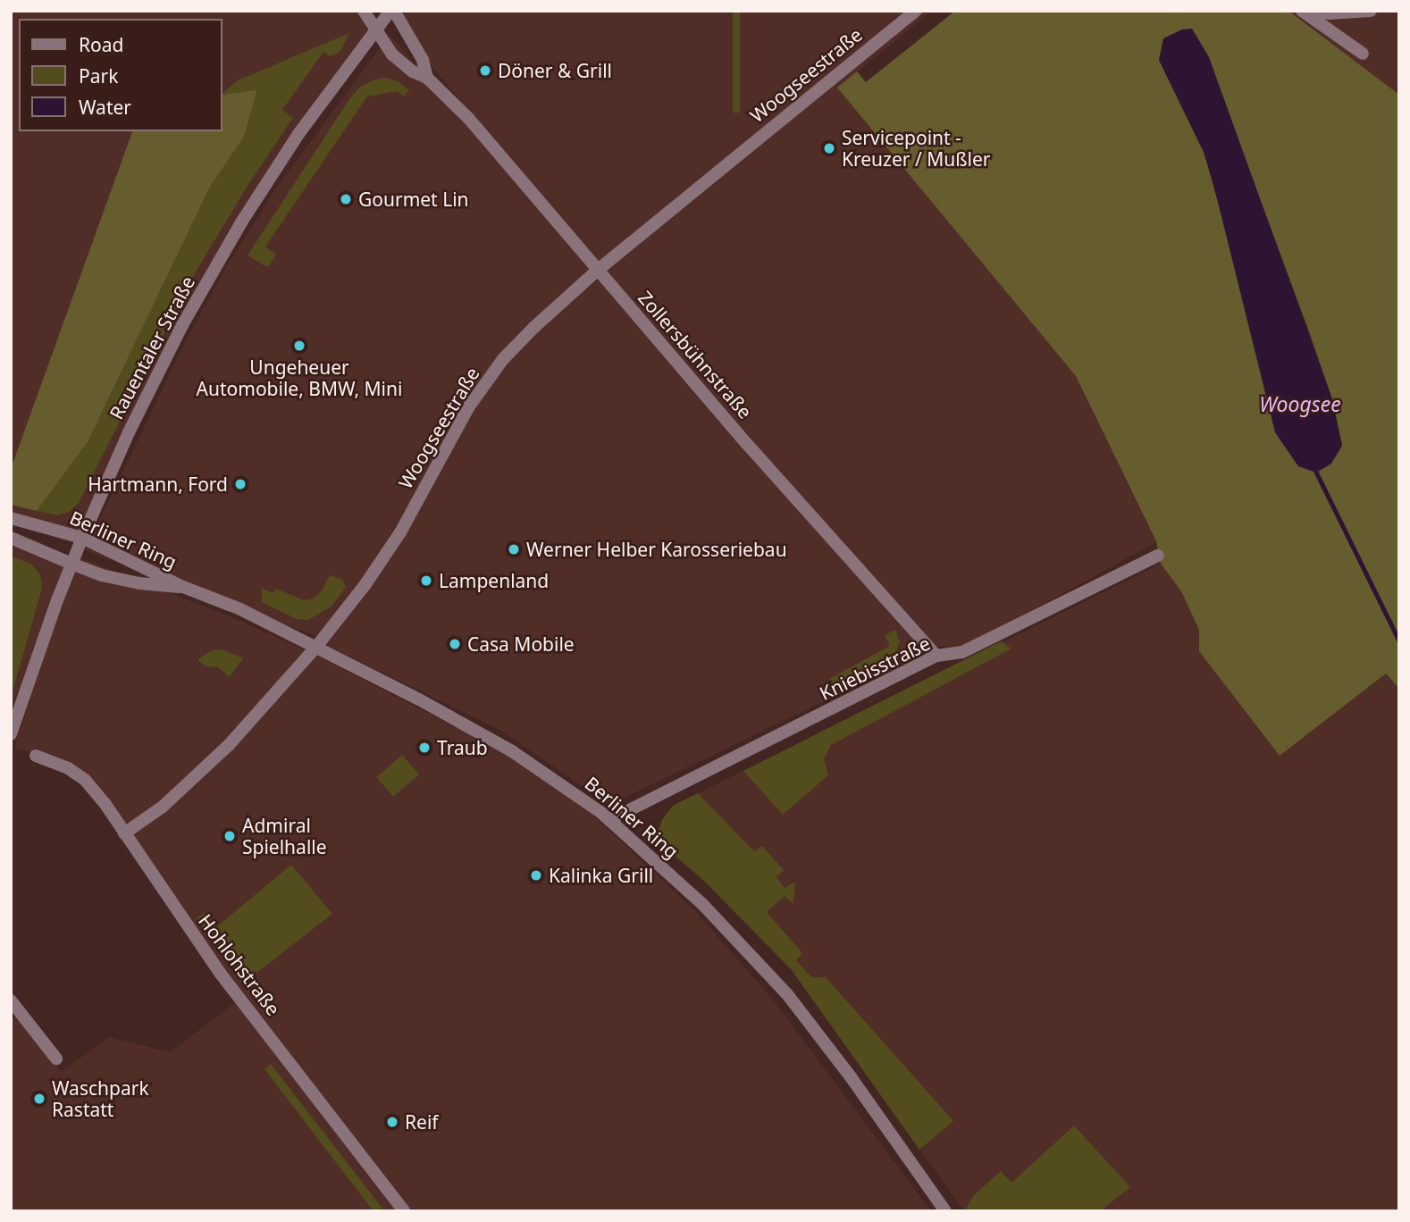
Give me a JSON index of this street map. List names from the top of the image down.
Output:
{
  "streets": {
    "street": [
      "Woogseestraße",
      "Rauentaler Straße",
      "Zollersbühnstraße",
      "Berliner Ring",
      "Kniebisstraße",
      "Hohlohstraße"
    ]
  },
  "crossings": [
    ["Woogseestraße", "Zollersbühnstraße"],
    ["Woogseestraße", "Berliner Ring"],
    ["Woogseestraße", "Hohlohstraße"],
    ["Rauentaler Straße", "Zollersbühnstraße"],
    ["Rauentaler Straße", "Berliner Ring"],
    ["Zollersbühnstraße", "Kniebisstraße"],
    ["Berliner Ring", "Kniebisstraße"]
  ],
  "water": ["Woogsee"],
  "places": [
    "Döner & Grill",
    "Servicepoint - Kreuzer / Mußler",
    "Gourmet Lin",
    "Ungeheuer Automobile, BMW, Mini",
    "Hartmann, Ford",
    "Werner Helber Karosseriebau",
    "Lampenland",
    "Casa Mobile",
    "Traub",
    "Admiral Spielhalle",
    "Kalinka Grill",
    "Waschpark Rastatt",
    "Reif"
  ],
  "legend": ["Road", "Park", "Water"]
}
